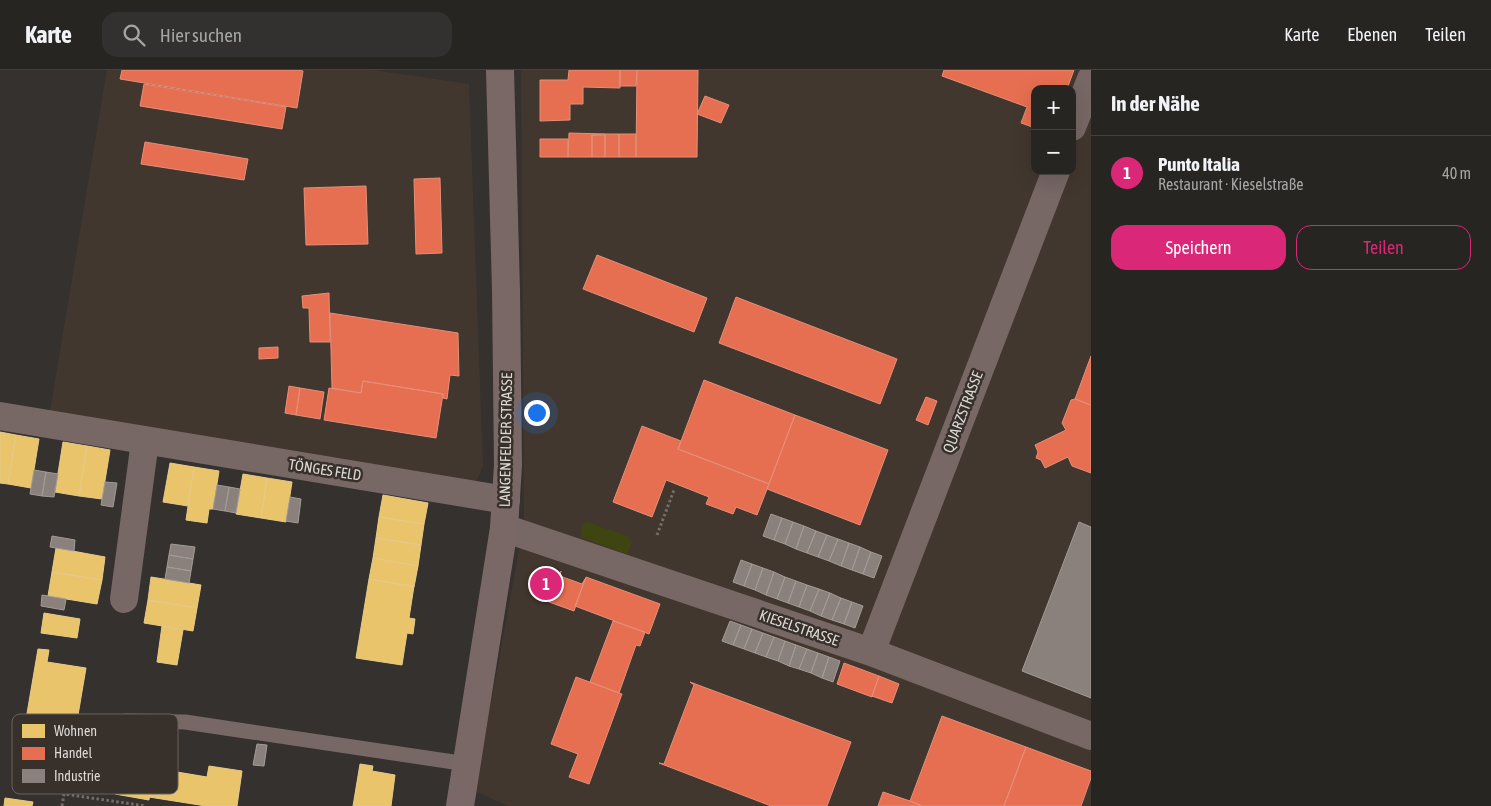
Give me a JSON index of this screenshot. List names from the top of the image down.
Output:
{
  "streets": {
    "street": [
      "QUARZSTRASSE",
      "LANGENFELDER STRASSE",
      "TÖNGES FELD",
      "KIESELSTRASSE"
    ]
  },
  "crossings": [
    ["QUARZSTRASSE", "KIESELSTRASSE"],
    ["LANGENFELDER STRASSE", "TÖNGES FELD"],
    ["LANGENFELDER STRASSE", "KIESELSTRASSE"]
  ],
  "legend": ["Wohnen", "Handel", "Industrie"],
  "page": {
    "header": "Karte",
    "search": "Hier suchen",
    "nav": ["Karte", "Ebenen", "Teilen"],
    "heading": "In der Nähe",
    "map_buttons": ["+", "−"],
    "list": [
      {
        "mark": "1",
        "name": "Punto Italia",
        "note": "Restaurant · Kieselstraße",
        "value": "40 m"
      }
    ],
    "buttons": ["Speichern", "Teilen"],
    "pins": "1"
  }
}
